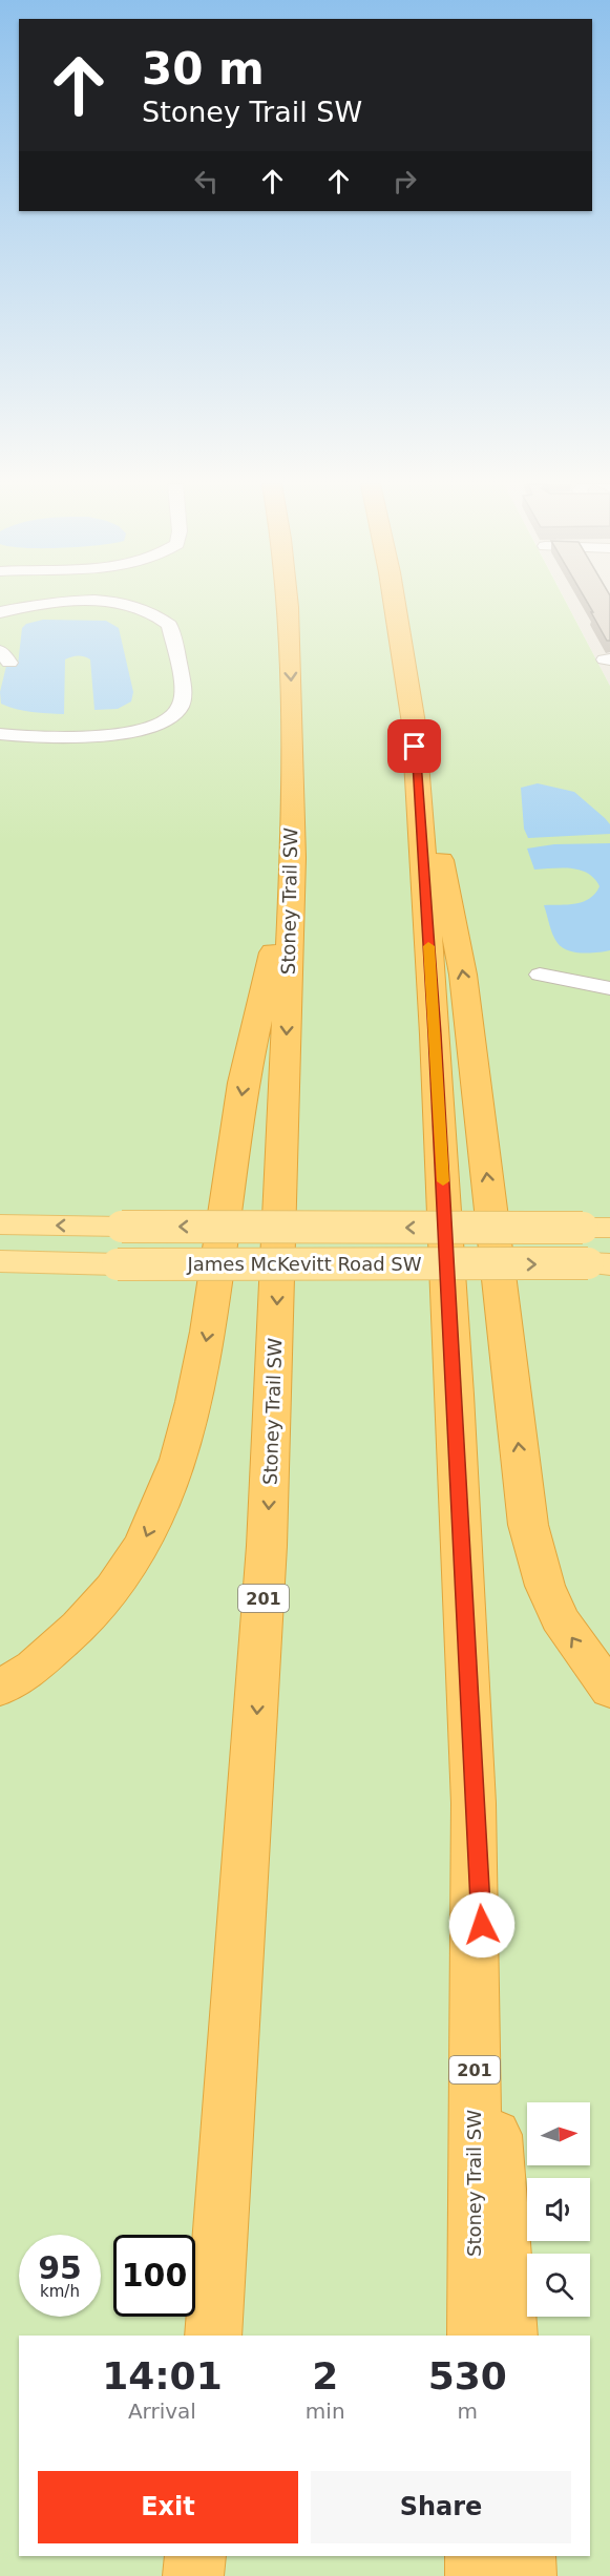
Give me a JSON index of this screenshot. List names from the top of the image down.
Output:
{
  "streets": {
    "highway": ["Stoney Trail SW", "201"],
    "main road": ["James McKevitt Road SW"]
  },
  "north": "right",
  "page": {
    "turn": ["30 m", "Stoney Trail SW"],
    "speed": "95 km/h",
    "limit": "100",
    "eta": [
      "14:01",
      "Arrival",
      "2",
      "min",
      "530",
      "m"
    ],
    "buttons": ["Exit", "Share"]
  }
}
